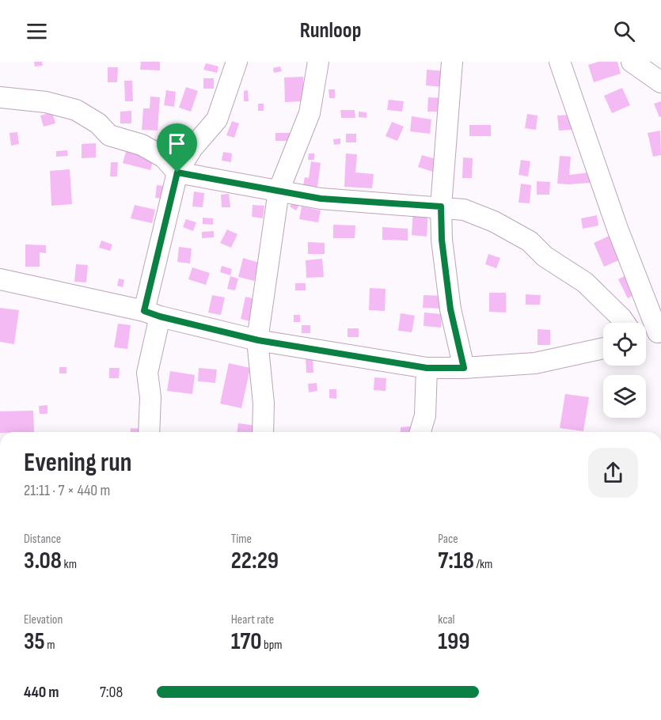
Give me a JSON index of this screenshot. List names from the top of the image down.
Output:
{
  "page": {
    "header": "Runloop",
    "heading": ["Evening run", "21:11 · 7 × 440 m"],
    "stats": [
      ["Distance", "3.08 km"],
      ["Time", "22:29"],
      ["Pace", "7:18 /km"],
      ["Elevation", "35 m"],
      ["Heart rate", "170 bpm"],
      ["kcal", "199"]
    ],
    "list": [
      {
        "name": "440 m",
        "note": "7:08"
      }
    ]
  }
}
